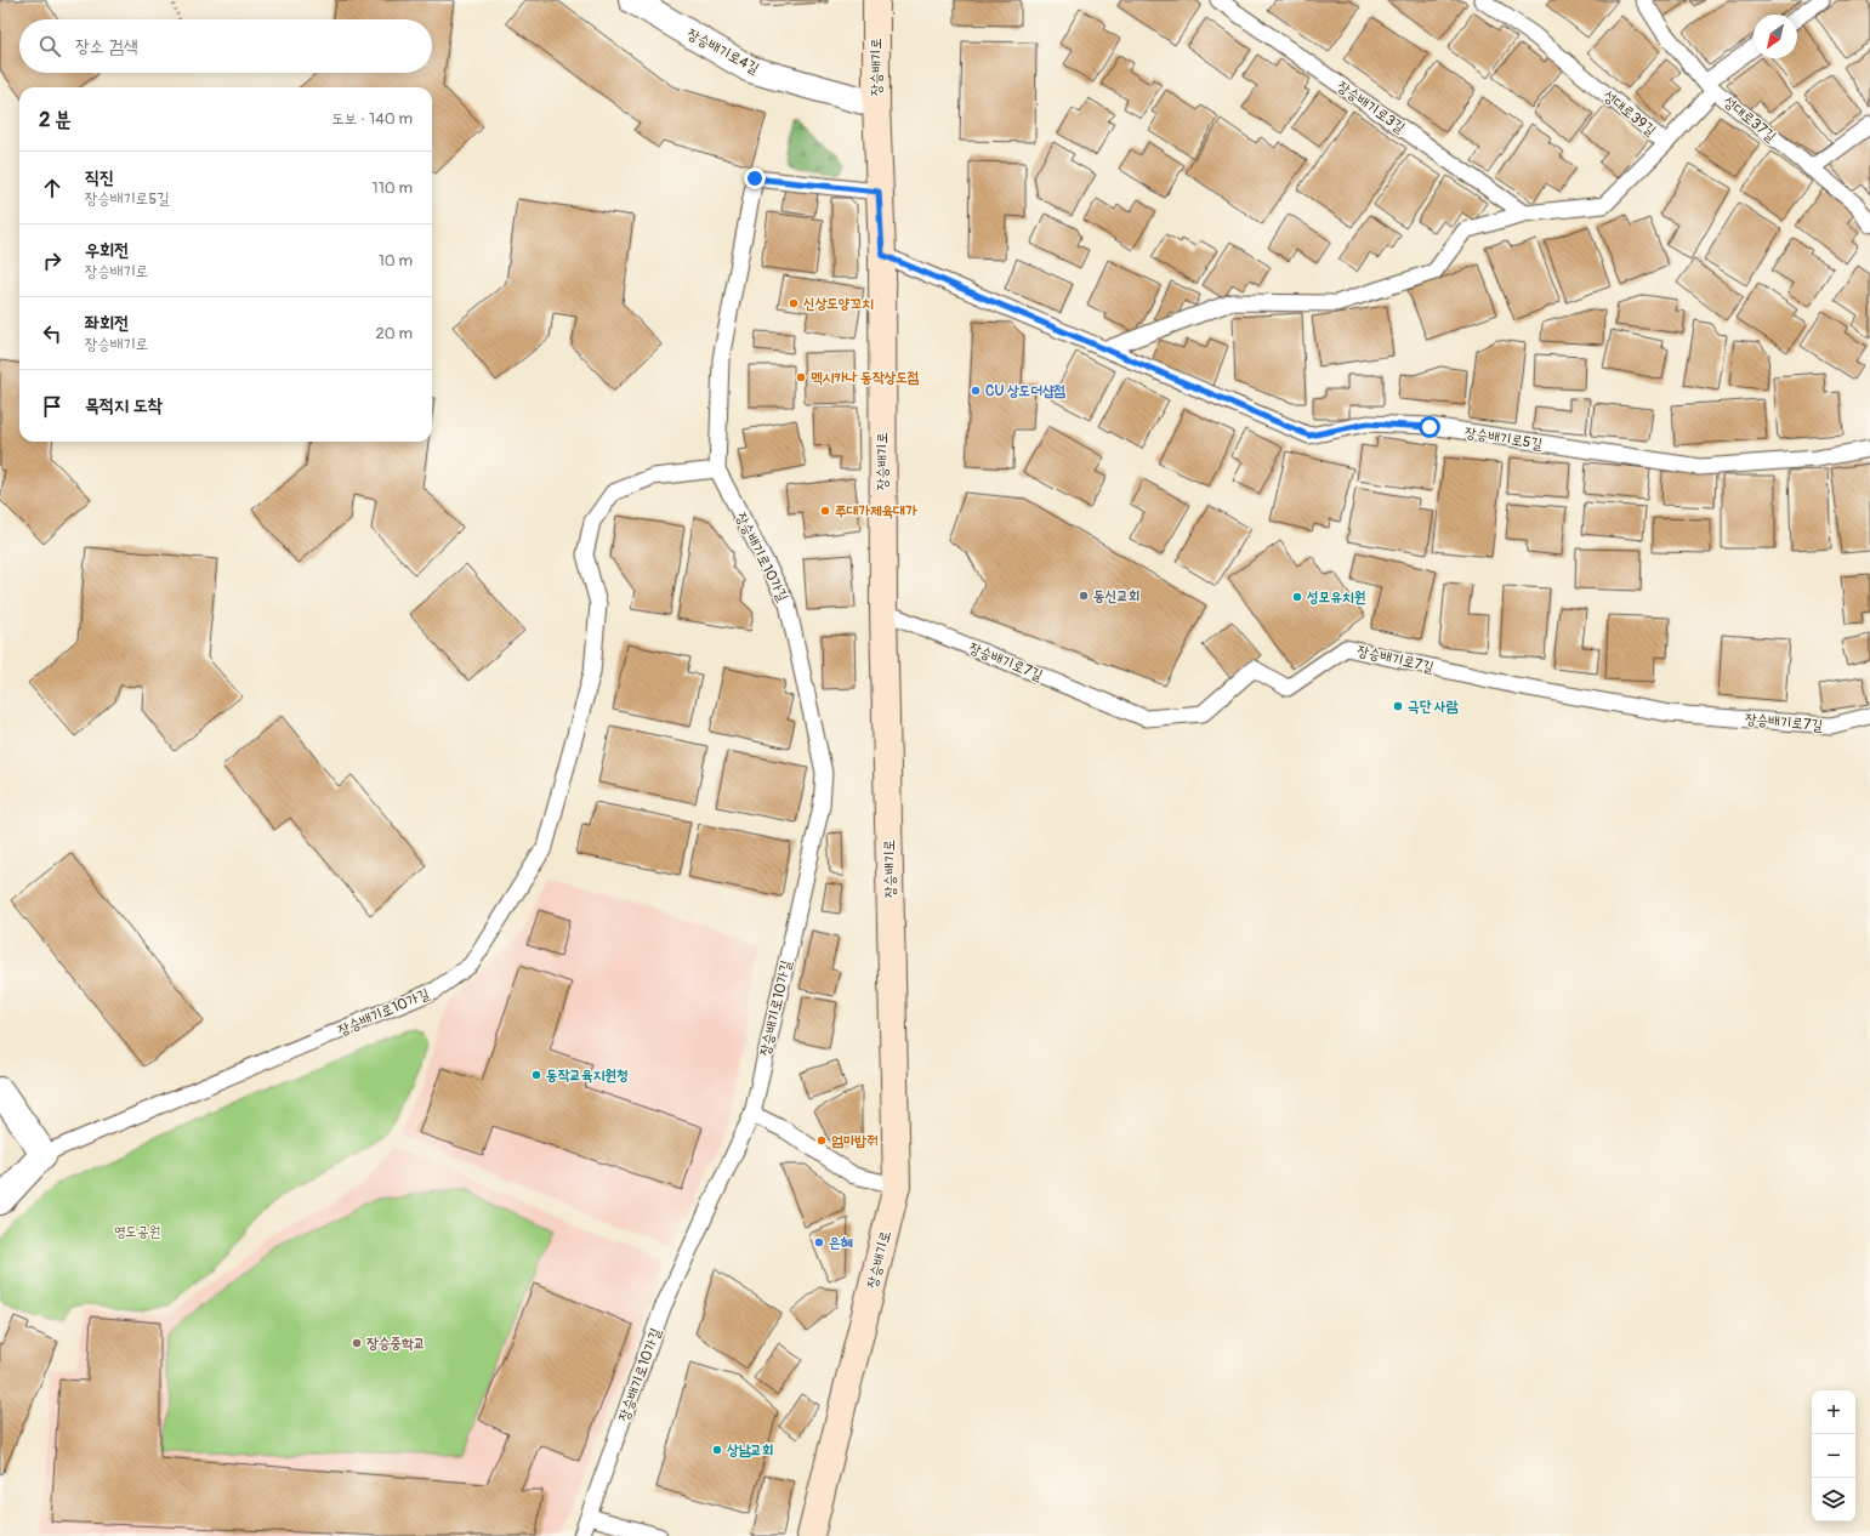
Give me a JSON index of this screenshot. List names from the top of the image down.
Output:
{
  "streets": {
    "main road": ["장승배기로"],
    "street": ["장승배기로4길"],
    "lane": [
      "장승배기로3길",
      "성대로39길",
      "성대로37길",
      "장승배기로5길",
      "장승배기로10가길",
      "장승배기로7길"
    ]
  },
  "crossings": [
    ["장승배기로4길", "장승배기로"],
    ["장승배기로", "장승배기로5길"],
    ["장승배기로", "장승배기로10가길"],
    ["장승배기로", "장승배기로7길"],
    ["장승배기로3길", "성대로39길"],
    ["성대로39길", "장승배기로5길"]
  ],
  "parks": ["영도공원"],
  "places": [
    "신상도양꼬치",
    "멕시카나 동작상도점",
    "CU 상도더샵점",
    "쭈대가제육대가",
    "동신교회",
    "성모유치원",
    "극단 사람",
    "동작교육지원청",
    "엄마밥줘",
    "은혜",
    "장승중학교",
    "상남교회"
  ],
  "north": "bottom left",
  "page": {
    "search": "장소 검색",
    "heading": ["2 분", "도보 · 140 m"],
    "list": [
      ["직진", "장승배기로5길", "110 m"],
      ["우회전", "장승배기로", "10 m"],
      ["좌회전", "장승배기로", "20 m"],
      "목적지 도착"
    ],
    "map_buttons": ["+", "−"]
  }
}
